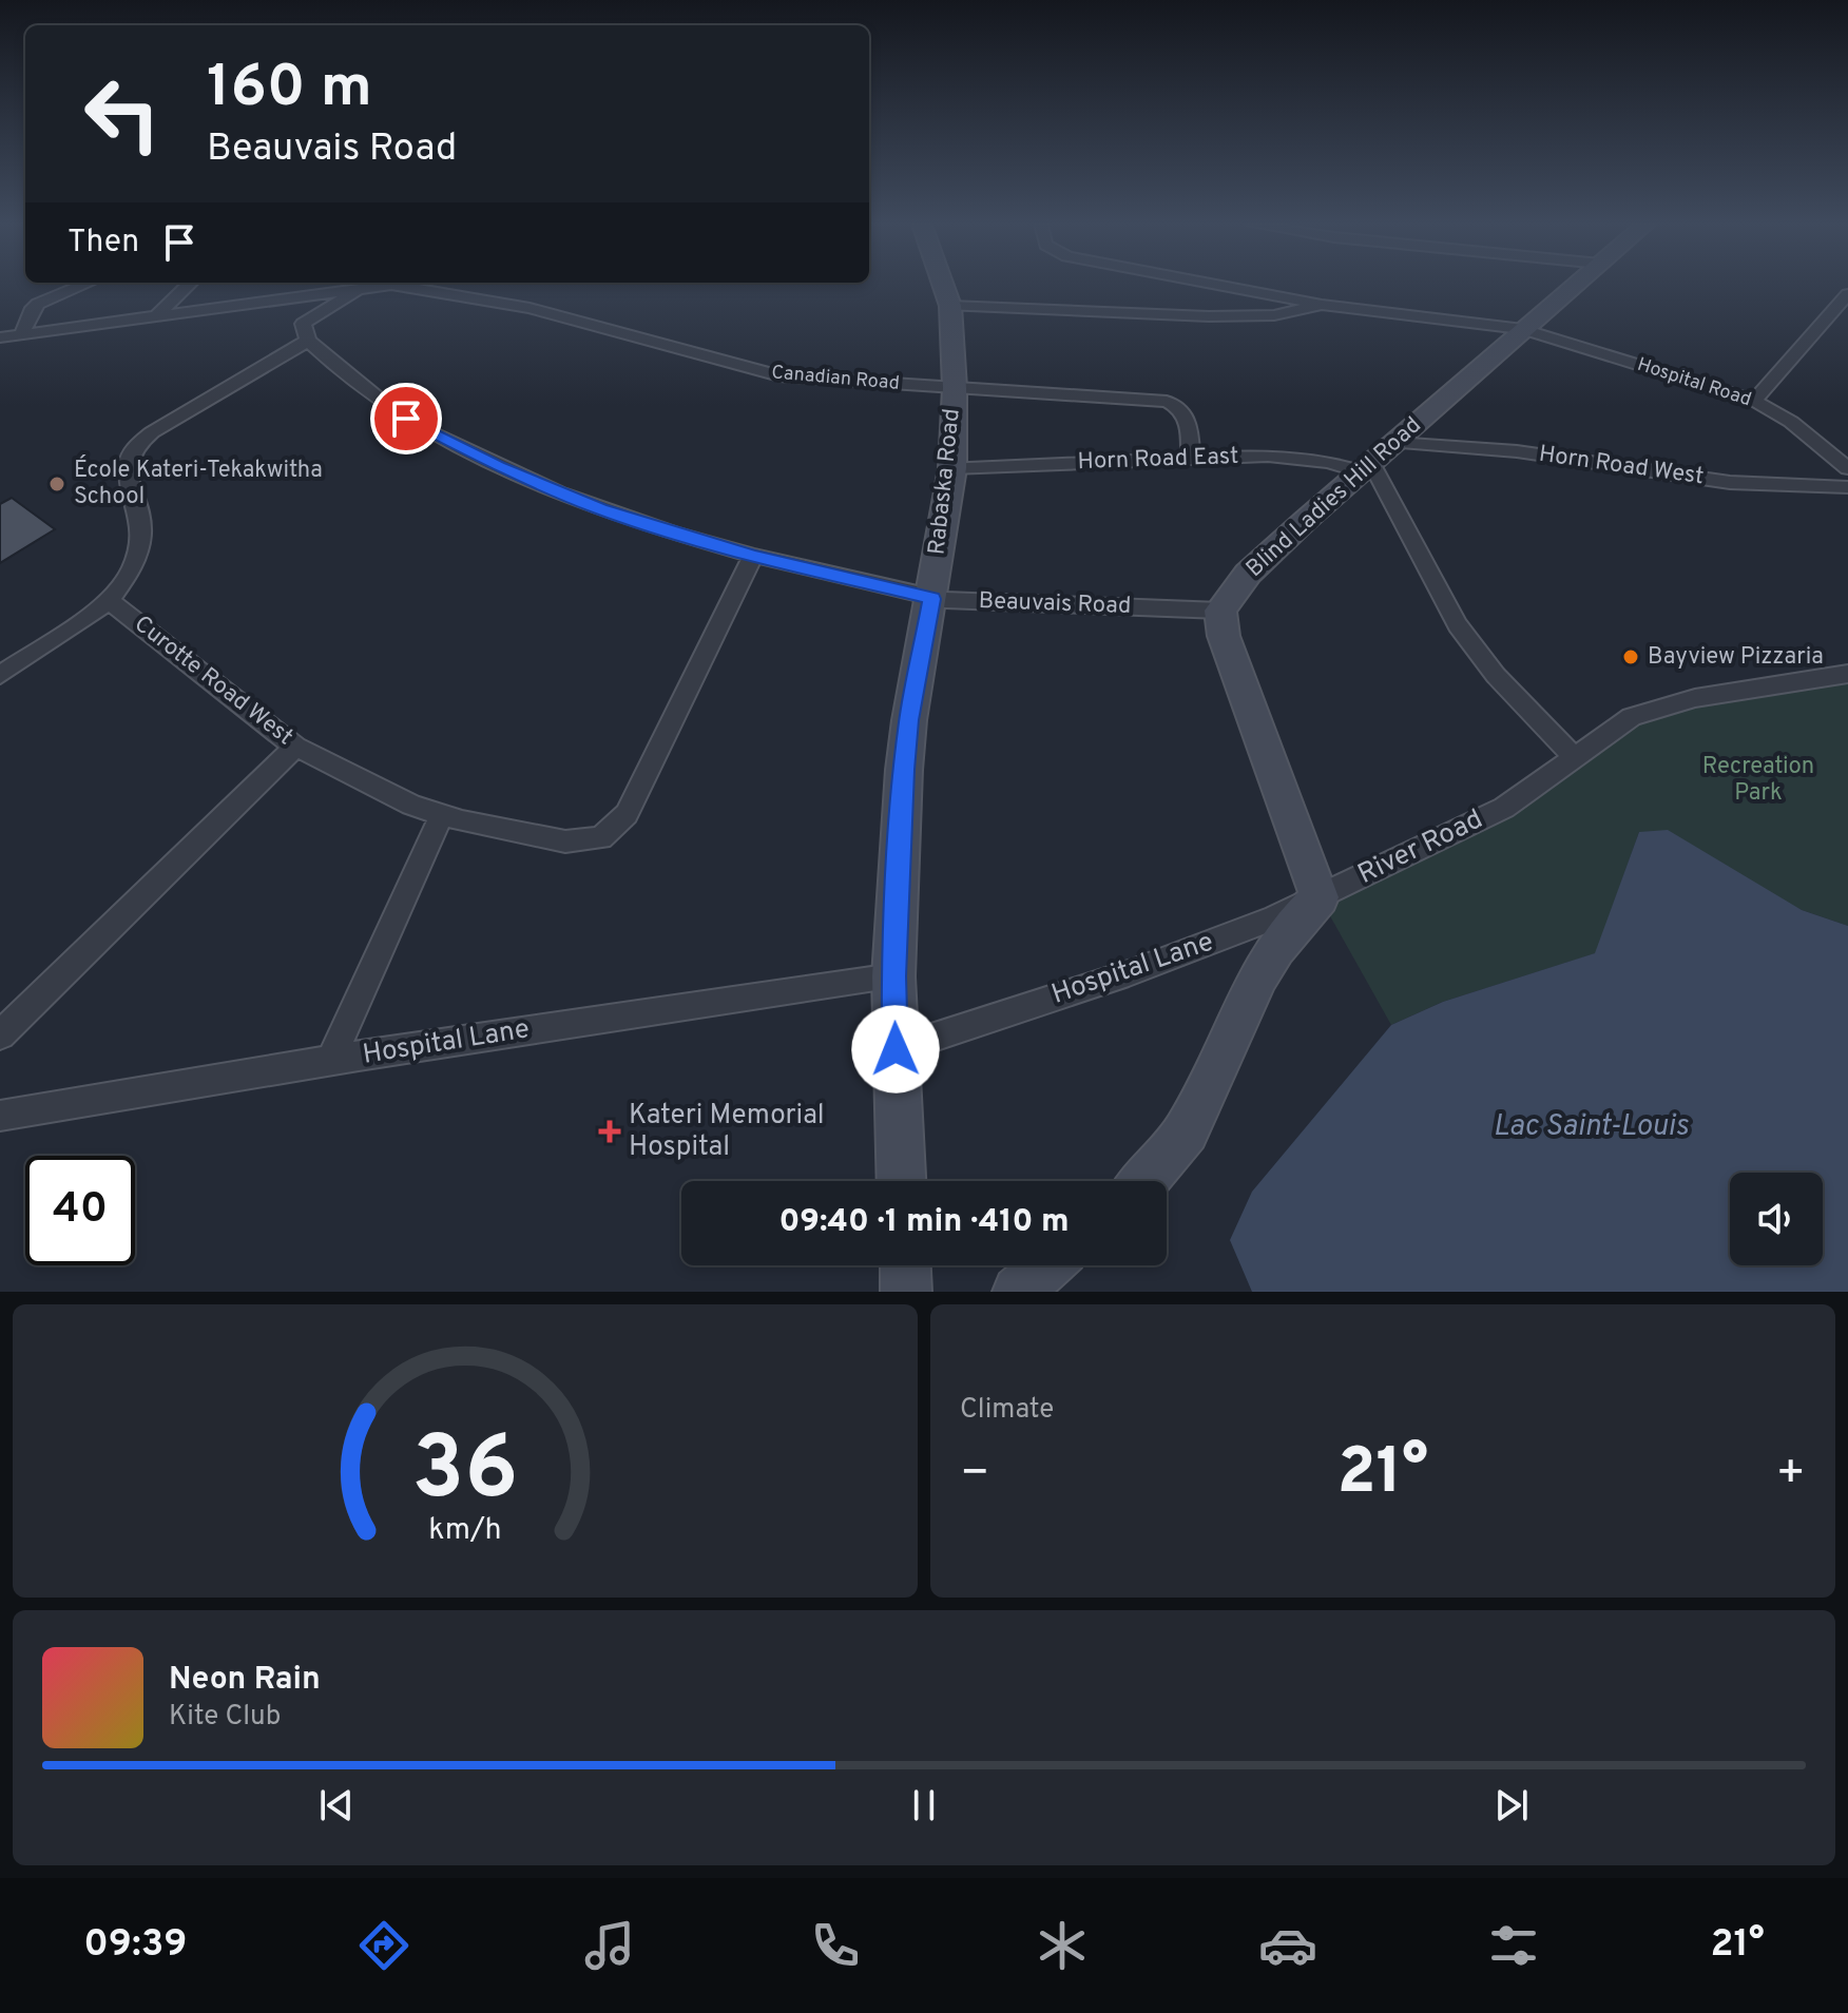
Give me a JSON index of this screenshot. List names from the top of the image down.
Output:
{
  "streets": {
    "street": [
      "Canadian Road",
      "Hospital Road",
      "Horn Road East",
      "Horn Road West",
      "Rabaska Road",
      "Blind Ladies Hill Road",
      "Beauvais Road",
      "Curotte Road West",
      "River Road",
      "Hospital Lane"
    ]
  },
  "crossings": [
    ["Canadian Road", "Horn Road East"],
    ["Canadian Road", "Rabaska Road"],
    ["Hospital Road", "Blind Ladies Hill Road"],
    ["Horn Road East", "Rabaska Road"],
    ["Horn Road East", "Blind Ladies Hill Road"],
    ["Horn Road West", "Blind Ladies Hill Road"],
    ["Rabaska Road", "Beauvais Road"],
    ["Rabaska Road", "Hospital Lane"],
    ["Blind Ladies Hill Road", "Beauvais Road"],
    ["Beauvais Road", "Curotte Road West"],
    ["River Road", "Hospital Lane"]
  ],
  "water": ["Lac Saint-Louis"],
  "parks": ["Recreation Park"],
  "places": {
    "other": ["École Kateri-Tekakwitha School", "Bayview Pizzaria"],
    "health": ["Kateri Memorial Hospital"]
  },
  "page": {
    "turn": ["160 m", "Beauvais Road"],
    "then": "Then",
    "limit": "40",
    "trip": "09:40 · 1 min · 410 m",
    "tile": "Climate",
    "heat": ["−", "21°", "+"],
    "song": ["Neon Rain", "Kite Club"],
    "tabs": ["09:39", "21°"],
    "gauge": ["36", "km/h"]
  }
}
